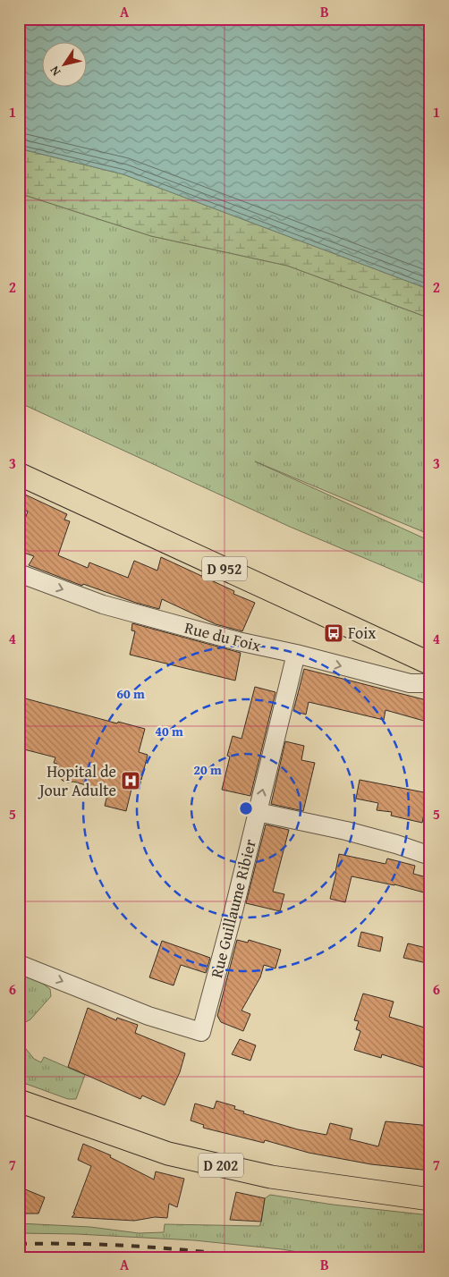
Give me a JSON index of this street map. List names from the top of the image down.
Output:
{
  "streets": {
    "main road": ["D 952", "D 202"],
    "street": ["Rue du Foix", "Rue Guillaume Ribier"]
  },
  "crossings": [
    ["Rue du Foix", "Rue Guillaume Ribier"]
  ],
  "one_way": ["Rue du Foix"],
  "places": {
    "bus stop": ["Foix"],
    "hospital": ["Hopital de Jour Adulte"]
  },
  "north": "bottom left",
  "grid": {
    "columns": ["A", "B"],
    "rows": [
      "1",
      "2",
      "3",
      "4",
      "5",
      "6",
      "7"
    ]
  },
  "rings": ["60 m", "40 m", "20 m"]
}
